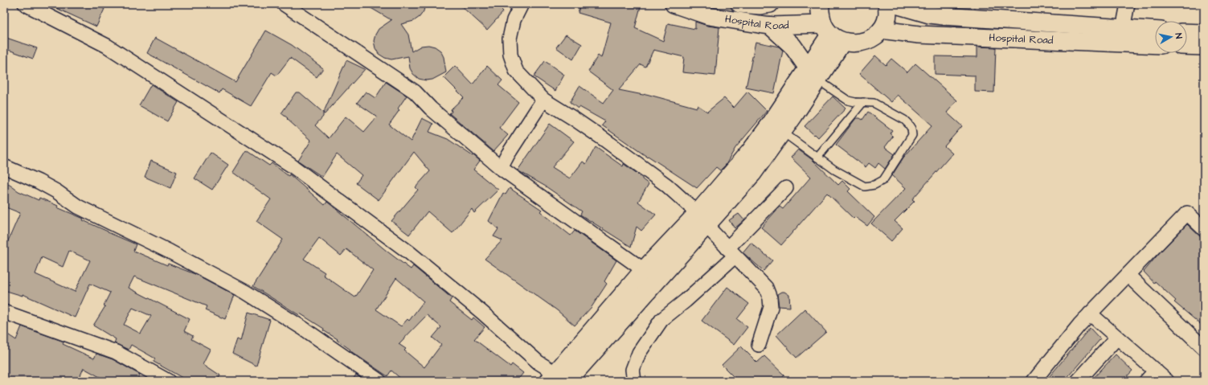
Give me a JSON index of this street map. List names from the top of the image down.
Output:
{
  "streets": {
    "street": ["Hospital Road"]
  },
  "north": "right"
}
